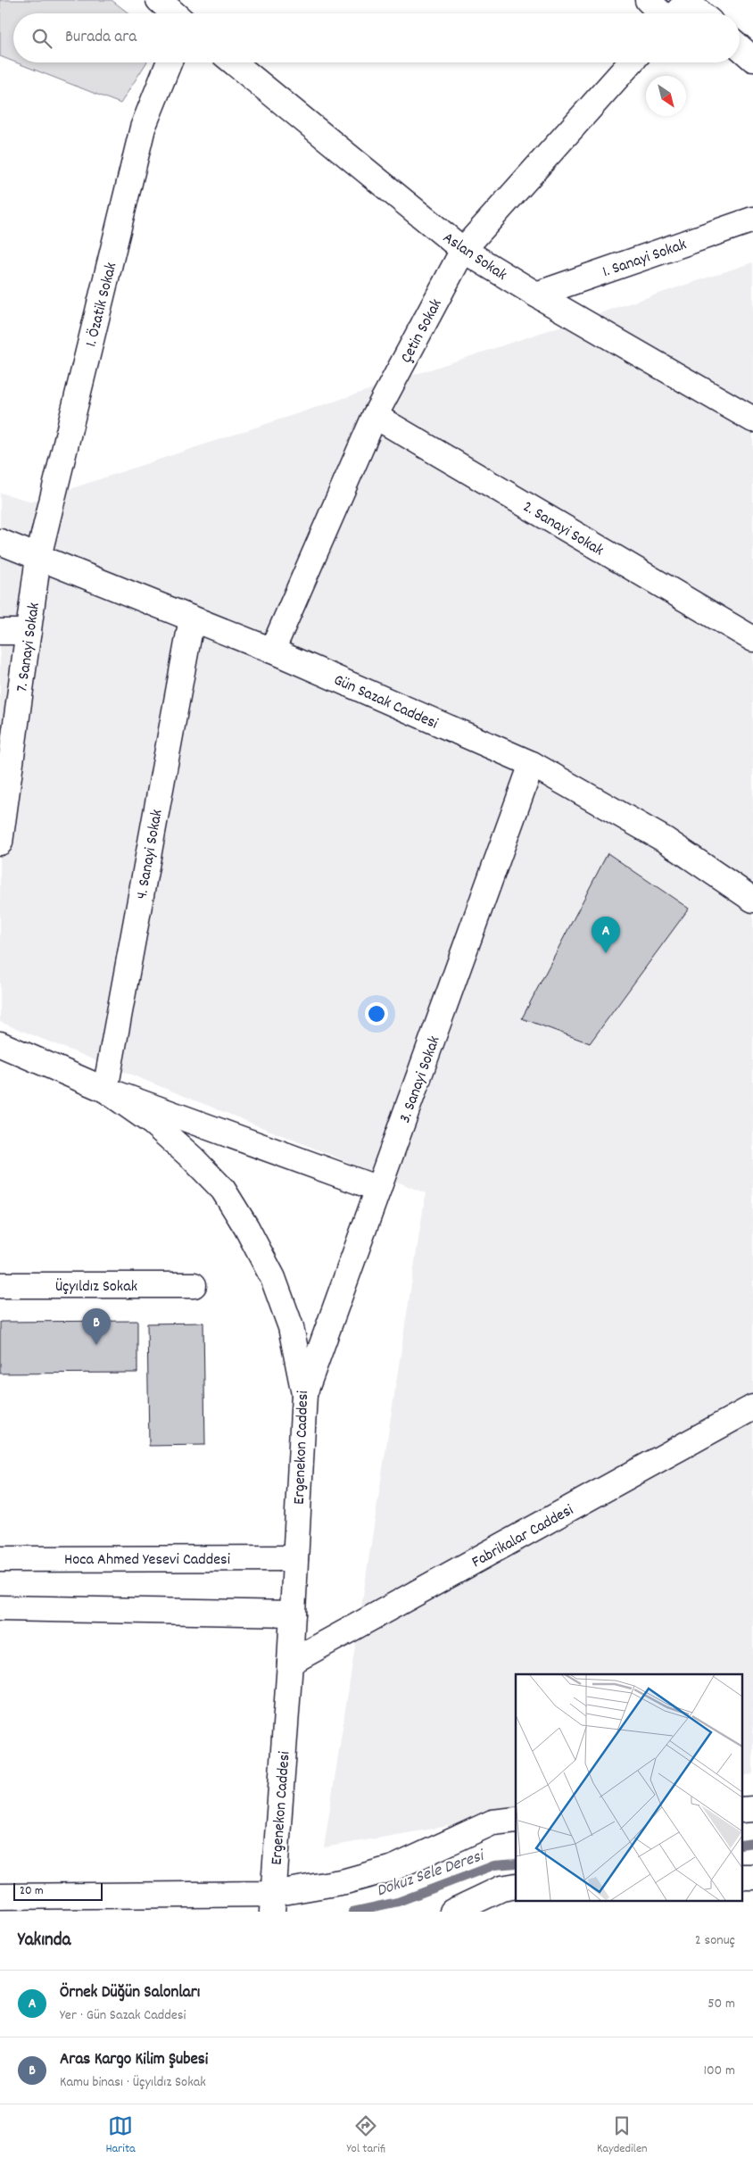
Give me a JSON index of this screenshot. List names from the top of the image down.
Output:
{
  "streets": {
    "street": [
      "Aslan Sokak",
      "1. Sanayi Sokak",
      "1. Özatik Sokak",
      "Çetin Sokak",
      "2. Sanayi Sokak",
      "7. Sanayi Sokak",
      "Gün Sazak Caddesi",
      "4. Sanayi Sokak",
      "3. Sanayi Sokak",
      "Üçyıldız Sokak",
      "Ergenekon Caddesi",
      "Fabrikalar Caddesi",
      "Hoca Ahmed Yesevi Caddesi"
    ]
  },
  "crossings": [
    ["Aslan Sokak", "1. Sanayi Sokak"],
    ["Aslan Sokak", "Çetin Sokak"],
    ["1. Özatik Sokak", "7. Sanayi Sokak"],
    ["1. Özatik Sokak", "Gün Sazak Caddesi"],
    ["Çetin Sokak", "2. Sanayi Sokak"],
    ["Çetin Sokak", "Gün Sazak Caddesi"],
    ["7. Sanayi Sokak", "Gün Sazak Caddesi"],
    ["Gün Sazak Caddesi", "4. Sanayi Sokak"],
    ["Gün Sazak Caddesi", "3. Sanayi Sokak"],
    ["4. Sanayi Sokak", "Ergenekon Caddesi"],
    ["3. Sanayi Sokak", "Ergenekon Caddesi"],
    ["Ergenekon Caddesi", "Fabrikalar Caddesi"],
    ["Ergenekon Caddesi", "Hoca Ahmed Yesevi Caddesi"]
  ],
  "water": ["Dokuz Sele Deresi"],
  "scale_bar": "20 m",
  "north": "bottom right",
  "page": {
    "search": "Burada ara",
    "pins": ["A", "B"],
    "scale": "20 m",
    "heading": ["Yakında", "2 sonuç"],
    "list": [
      {
        "mark": "A",
        "name": "Örnek Düğün Salonları",
        "note": "Yer · Gün Sazak Caddesi",
        "value": "50 m"
      },
      {
        "mark": "B",
        "name": "Aras Kargo Kilim Şubesi",
        "note": "Kamu binası · Üçyıldız Sokak",
        "value": "100 m"
      }
    ],
    "nav": ["Harita", "Yol tarifi", "Kaydedilen"]
  }
}
